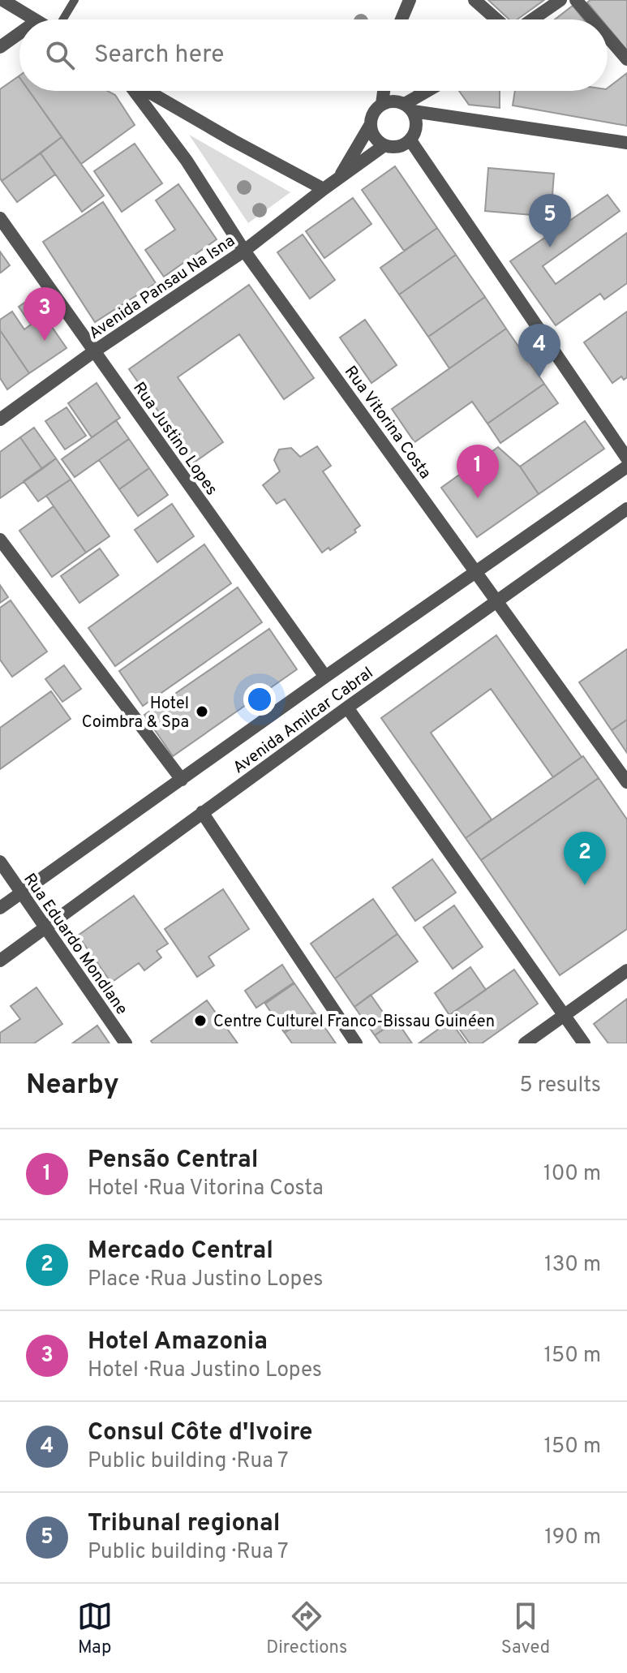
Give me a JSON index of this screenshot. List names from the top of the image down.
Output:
{
  "streets": {
    "street": [
      "Avenida Pansau Na Isna",
      "Rua Vitorina Costa",
      "Rua Justino Lopes",
      "Avenida Amilcar Cabral",
      "Rua Eduardo Mondlane"
    ]
  },
  "crossings": [
    ["Avenida Pansau Na Isna", "Rua Vitorina Costa"],
    ["Avenida Pansau Na Isna", "Rua Justino Lopes"],
    ["Rua Vitorina Costa", "Avenida Amilcar Cabral"],
    ["Rua Justino Lopes", "Avenida Amilcar Cabral"],
    ["Avenida Amilcar Cabral", "Rua Eduardo Mondlane"]
  ],
  "places": ["Hotel Coimbra & Spa", "Centre Culturel Franco-Bissau Guinéen"],
  "page": {
    "search": "Search here",
    "pins": [
      "5",
      "3",
      "4",
      "1",
      "2"
    ],
    "heading": ["Nearby", "5 results"],
    "list": [
      {
        "mark": "1",
        "name": "Pensão Central",
        "note": "Hotel · Rua Vitorina Costa",
        "value": "100 m"
      },
      {
        "mark": "2",
        "name": "Mercado Central",
        "note": "Place · Rua Justino Lopes",
        "value": "130 m"
      },
      {
        "mark": "3",
        "name": "Hotel Amazonia",
        "note": "Hotel · Rua Justino Lopes",
        "value": "150 m"
      },
      {
        "mark": "4",
        "name": "Consul Côte d'Ivoire",
        "note": "Public building · Rua 7",
        "value": "150 m"
      },
      {
        "mark": "5",
        "name": "Tribunal regional",
        "note": "Public building · Rua 7",
        "value": "190 m"
      }
    ],
    "nav": ["Map", "Directions", "Saved"]
  }
}
